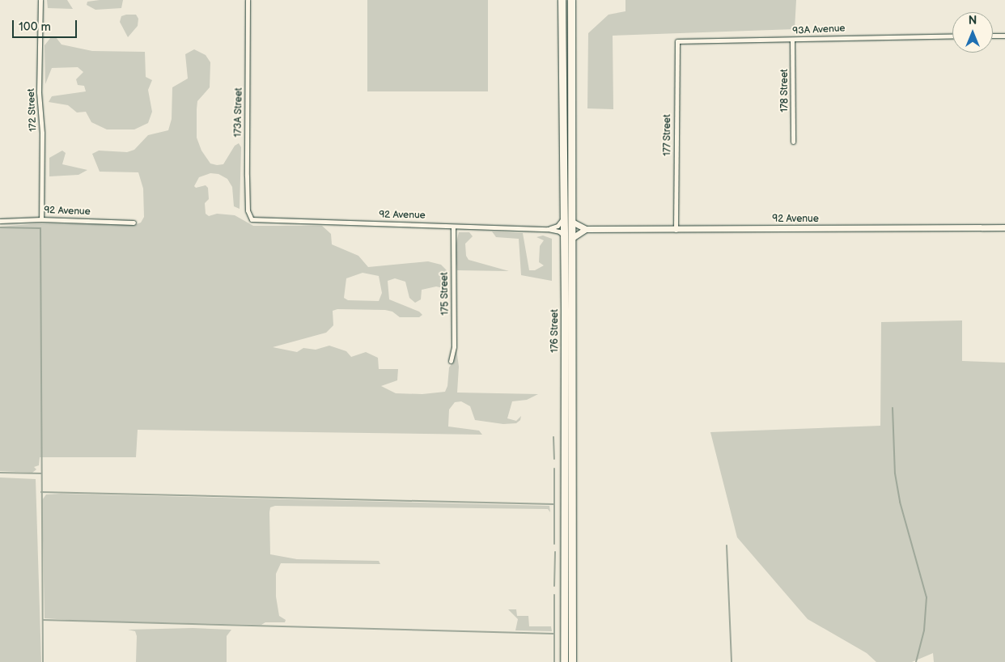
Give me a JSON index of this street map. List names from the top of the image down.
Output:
{
  "streets": {
    "highway": ["176 Street"],
    "street": [
      "93A Avenue",
      "178 Street",
      "172 Street",
      "173A Street",
      "177 Street",
      "92 Avenue",
      "175 Street"
    ]
  },
  "crossings": [
    ["93A Avenue", "178 Street"],
    ["93A Avenue", "177 Street"],
    ["172 Street", "92 Avenue"],
    ["173A Street", "92 Avenue"],
    ["177 Street", "92 Avenue"],
    ["92 Avenue", "175 Street"],
    ["92 Avenue", "176 Street"]
  ],
  "scale_bar": "100 m",
  "north": "top"
}
